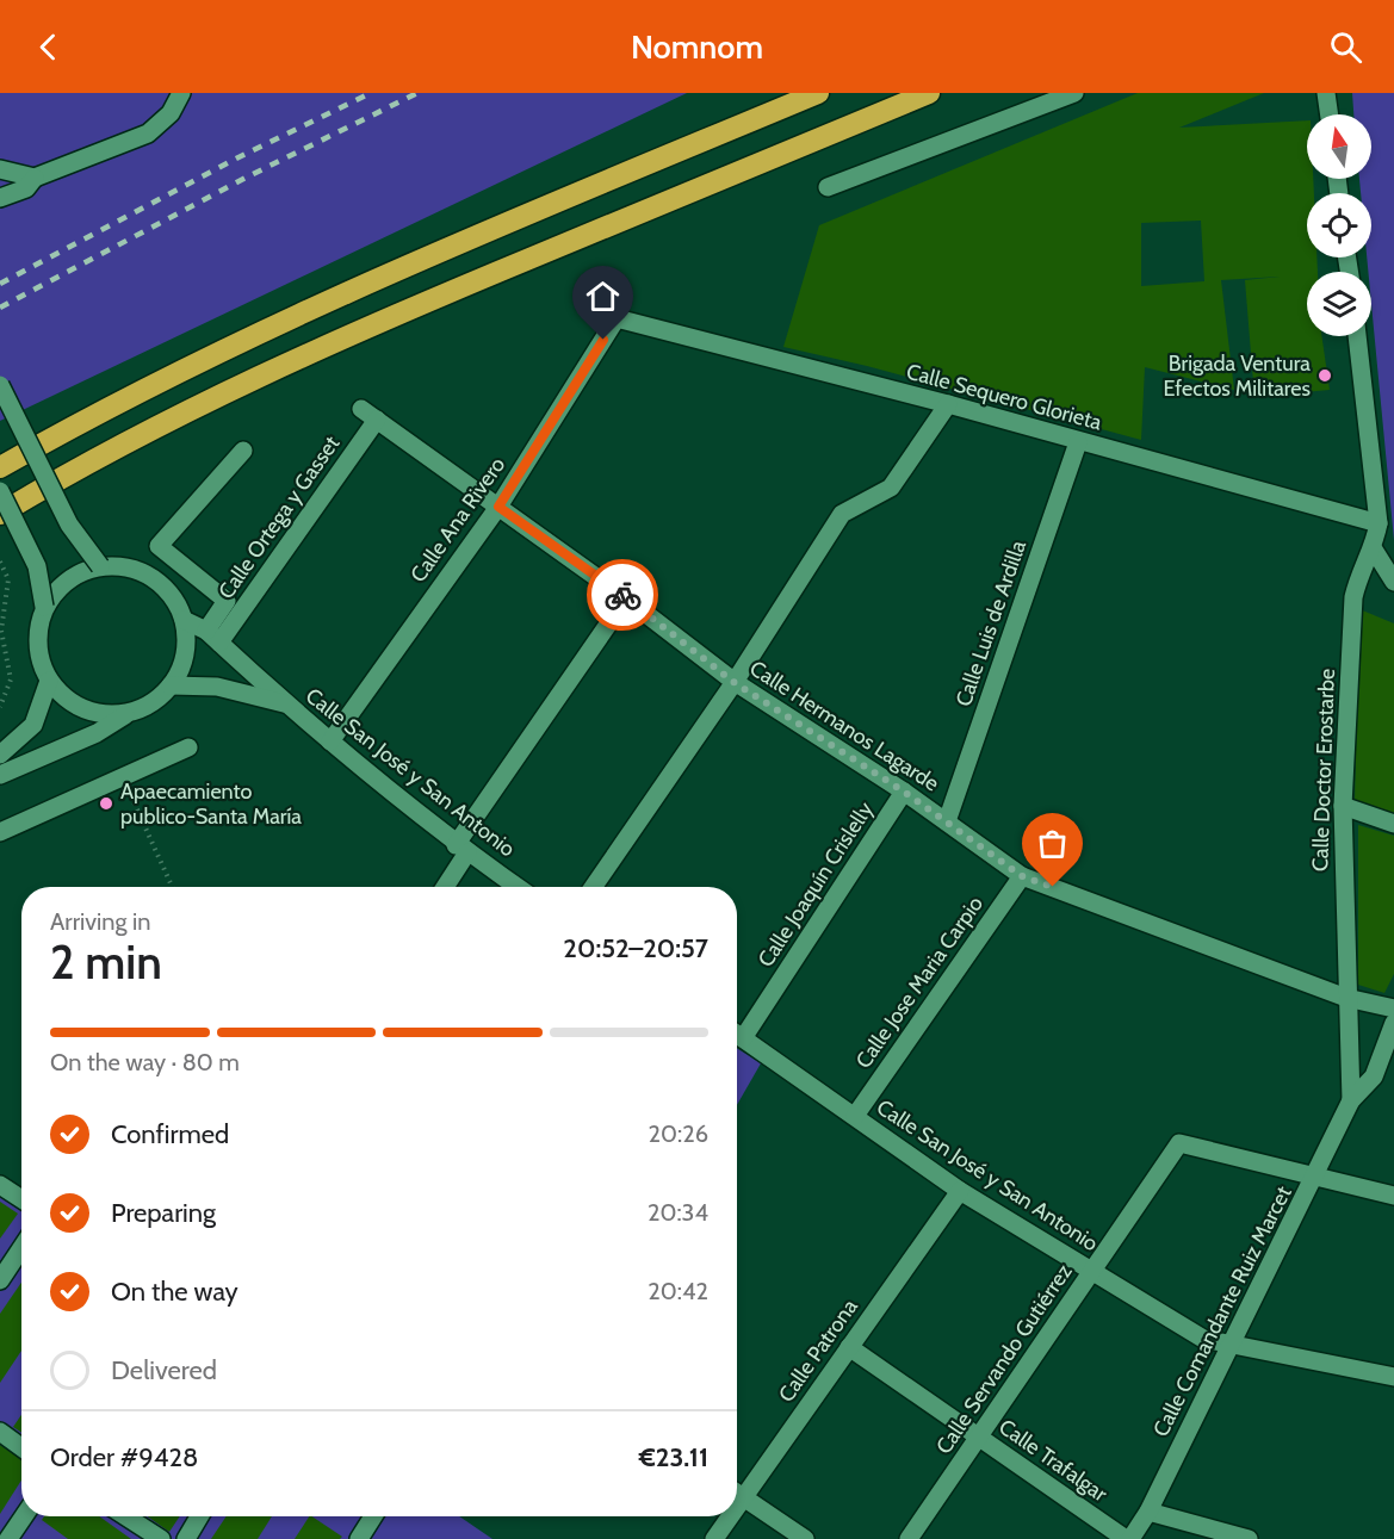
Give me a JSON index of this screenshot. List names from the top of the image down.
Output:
{
  "streets": {
    "street": [
      "Calle Sequero Glorieta",
      "Calle Ortega y Gasset",
      "Calle Ana Rivero",
      "Calle Luis de Ardilla",
      "Calle Hermanos Lagarde",
      "Calle Doctor Erostarbe",
      "Calle San José y San Antonio",
      "Calle Joaquín Crislelly",
      "Calle Jose Maria Carpio",
      "Calle Comandante Ruiz Marcet",
      "Calle Patrona",
      "Calle Servando Gutiérrez",
      "Calle Trafalgar"
    ]
  },
  "crossings": [
    ["Calle Sequero Glorieta", "Calle Ana Rivero"],
    ["Calle Sequero Glorieta", "Calle Luis de Ardilla"],
    ["Calle Sequero Glorieta", "Calle Doctor Erostarbe"],
    ["Calle Ortega y Gasset", "Calle Hermanos Lagarde"],
    ["Calle Ana Rivero", "Calle Hermanos Lagarde"],
    ["Calle Ana Rivero", "Calle San José y San Antonio"],
    ["Calle Luis de Ardilla", "Calle Hermanos Lagarde"],
    ["Calle Hermanos Lagarde", "Calle Doctor Erostarbe"],
    ["Calle Hermanos Lagarde", "Calle Joaquín Crislelly"],
    ["Calle Hermanos Lagarde", "Calle Jose Maria Carpio"],
    ["Calle Doctor Erostarbe", "Calle Comandante Ruiz Marcet"],
    ["Calle San José y San Antonio", "Calle Jose Maria Carpio"],
    ["Calle San José y San Antonio", "Calle Comandante Ruiz Marcet"],
    ["Calle San José y San Antonio", "Calle Patrona"],
    ["Calle San José y San Antonio", "Calle Servando Gutiérrez"],
    ["Calle Comandante Ruiz Marcet", "Calle Servando Gutiérrez"],
    ["Calle Comandante Ruiz Marcet", "Calle Trafalgar"],
    ["Calle Patrona", "Calle Trafalgar"],
    ["Calle Servando Gutiérrez", "Calle Trafalgar"]
  ],
  "places": ["Brigada Ventura Efectos Militares", "Apaecamiento publico-Santa María"],
  "north": "top",
  "page": {
    "header": "Nomnom",
    "heading": ["2 min", "Arriving in", "20:52–20:57"],
    "panel": ["Order #9428", "€23.11"],
    "bar": "On the way · 80 m",
    "list": [
      ["Confirmed", "20:26"],
      ["Preparing", "20:34"],
      ["On the way", "20:42"],
      "Delivered"
    ]
  }
}
